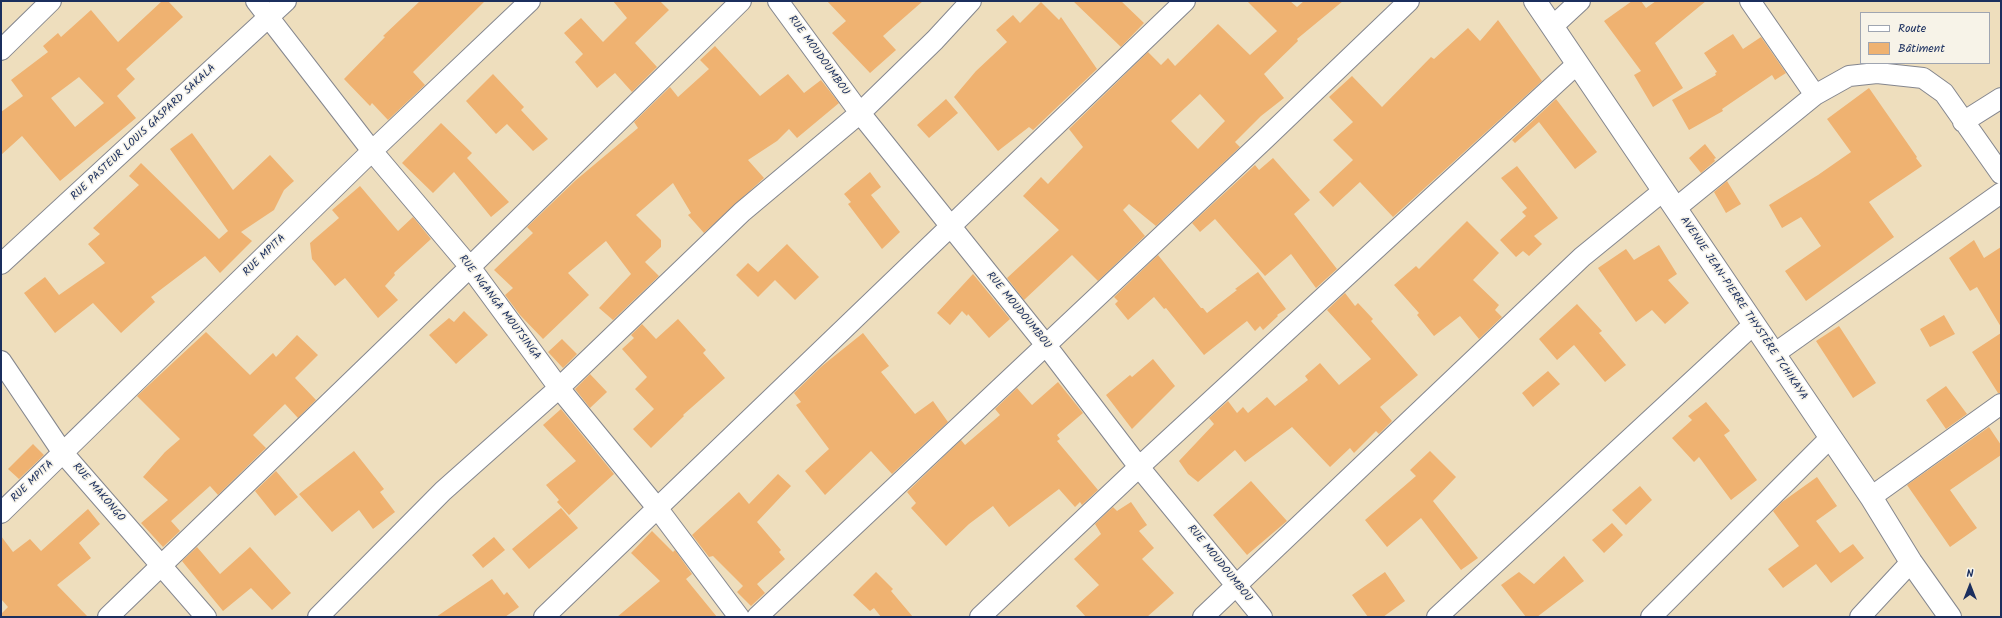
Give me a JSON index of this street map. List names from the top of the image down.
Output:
{
  "streets": {
    "street": [
      "RUE MOUDOUMBOU",
      "RUE PASTEUR LOUIS GASPARD SAKALA",
      "RUE MPITA",
      "RUE NGANGA MOUTSINGA",
      "AVENUE JEAN-PIERRE THYSTÈRE TCHIKAYA",
      "RUE MAKONGO"
    ]
  },
  "crossings": [
    ["RUE PASTEUR LOUIS GASPARD SAKALA", "RUE NGANGA MOUTSINGA"],
    ["RUE MPITA", "RUE NGANGA MOUTSINGA"],
    ["RUE MPITA", "RUE MAKONGO"]
  ],
  "legend": ["Route", "Bâtiment"],
  "north": "top"
}
